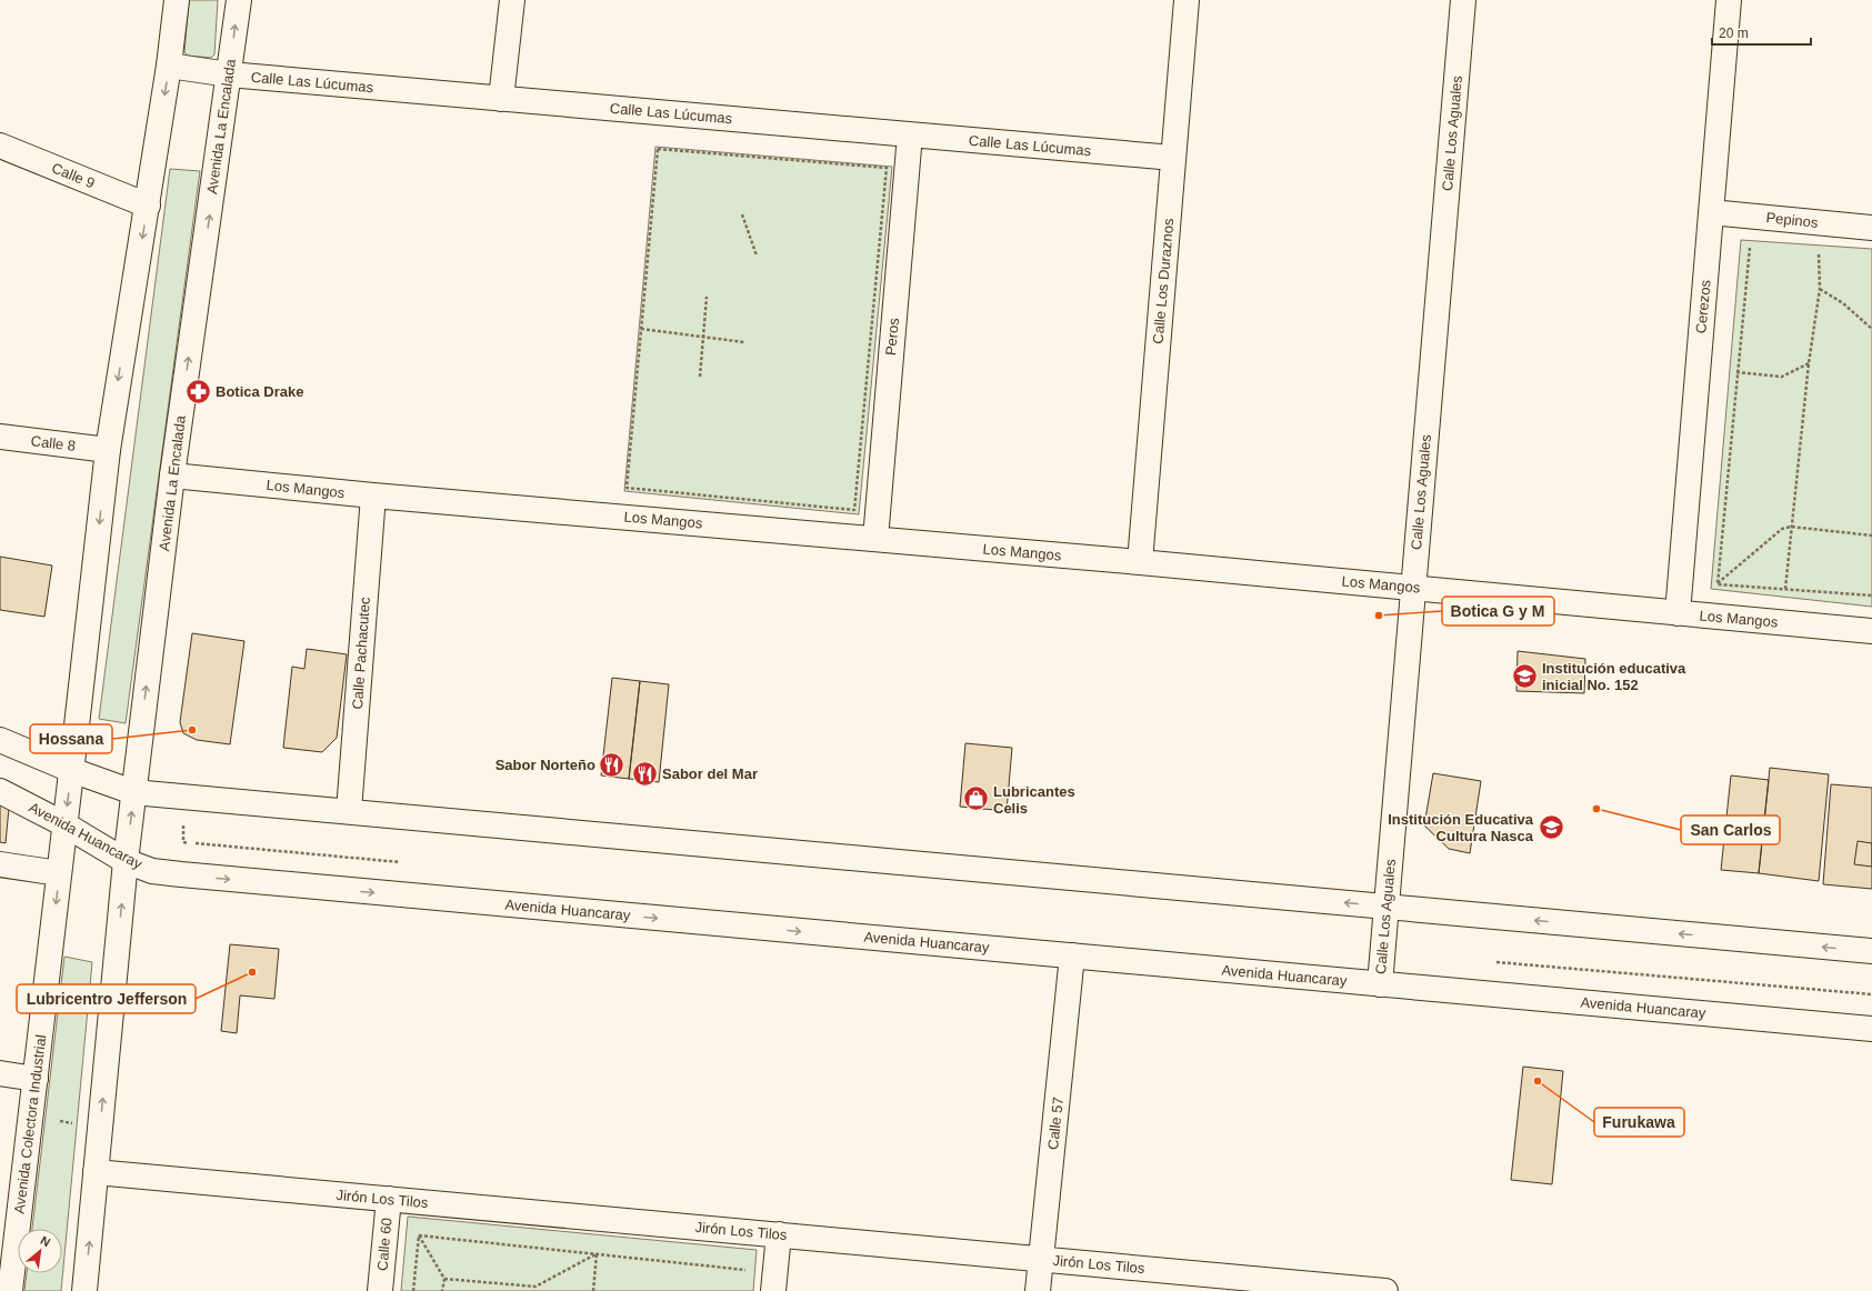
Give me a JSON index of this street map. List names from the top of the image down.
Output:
{
  "streets": {
    "street": [
      "Calle Las Lúcumas",
      "Avenida La Encalada",
      "Calle Los Aguales",
      "Calle 9",
      "Pepinos",
      "Calle Los Duraznos",
      "Cerezos",
      "Peros",
      "Calle 8",
      "Los Mangos",
      "Calle Pachacutec",
      "Avenida Huancaray",
      "Calle 57",
      "Avenida Colectora Industrial",
      "Jirón Los Tilos",
      "Calle 60"
    ]
  },
  "crossings": [
    ["Calle Las Lúcumas", "Avenida La Encalada"],
    ["Calle Las Lúcumas", "Calle Los Duraznos"],
    ["Calle Las Lúcumas", "Peros"],
    ["Avenida La Encalada", "Los Mangos"],
    ["Avenida La Encalada", "Avenida Huancaray"],
    ["Calle Los Aguales", "Los Mangos"],
    ["Calle Los Aguales", "Avenida Huancaray"],
    ["Pepinos", "Cerezos"],
    ["Calle Los Duraznos", "Los Mangos"],
    ["Cerezos", "Los Mangos"],
    ["Peros", "Los Mangos"],
    ["Los Mangos", "Calle Pachacutec"],
    ["Avenida Huancaray", "Calle 57"],
    ["Avenida Huancaray", "Avenida Colectora Industrial"],
    ["Calle 57", "Jirón Los Tilos"],
    ["Jirón Los Tilos", "Calle 60"]
  ],
  "places": {
    "pharmacy": ["Botica Drake"],
    "other": [
      "Botica G y M",
      "Hossana",
      "San Carlos",
      "Lubricentro Jefferson",
      "Furukawa"
    ],
    "school or university": ["Institución educativa inicial No. 152", "Institución Educativa Cultura Nasca"],
    "restaurant": ["Sabor Norteño", "Sabor del Mar"],
    "shop": ["Lubricantes Celis"]
  },
  "scale_bar": "20 m",
  "north": "top right"
}
